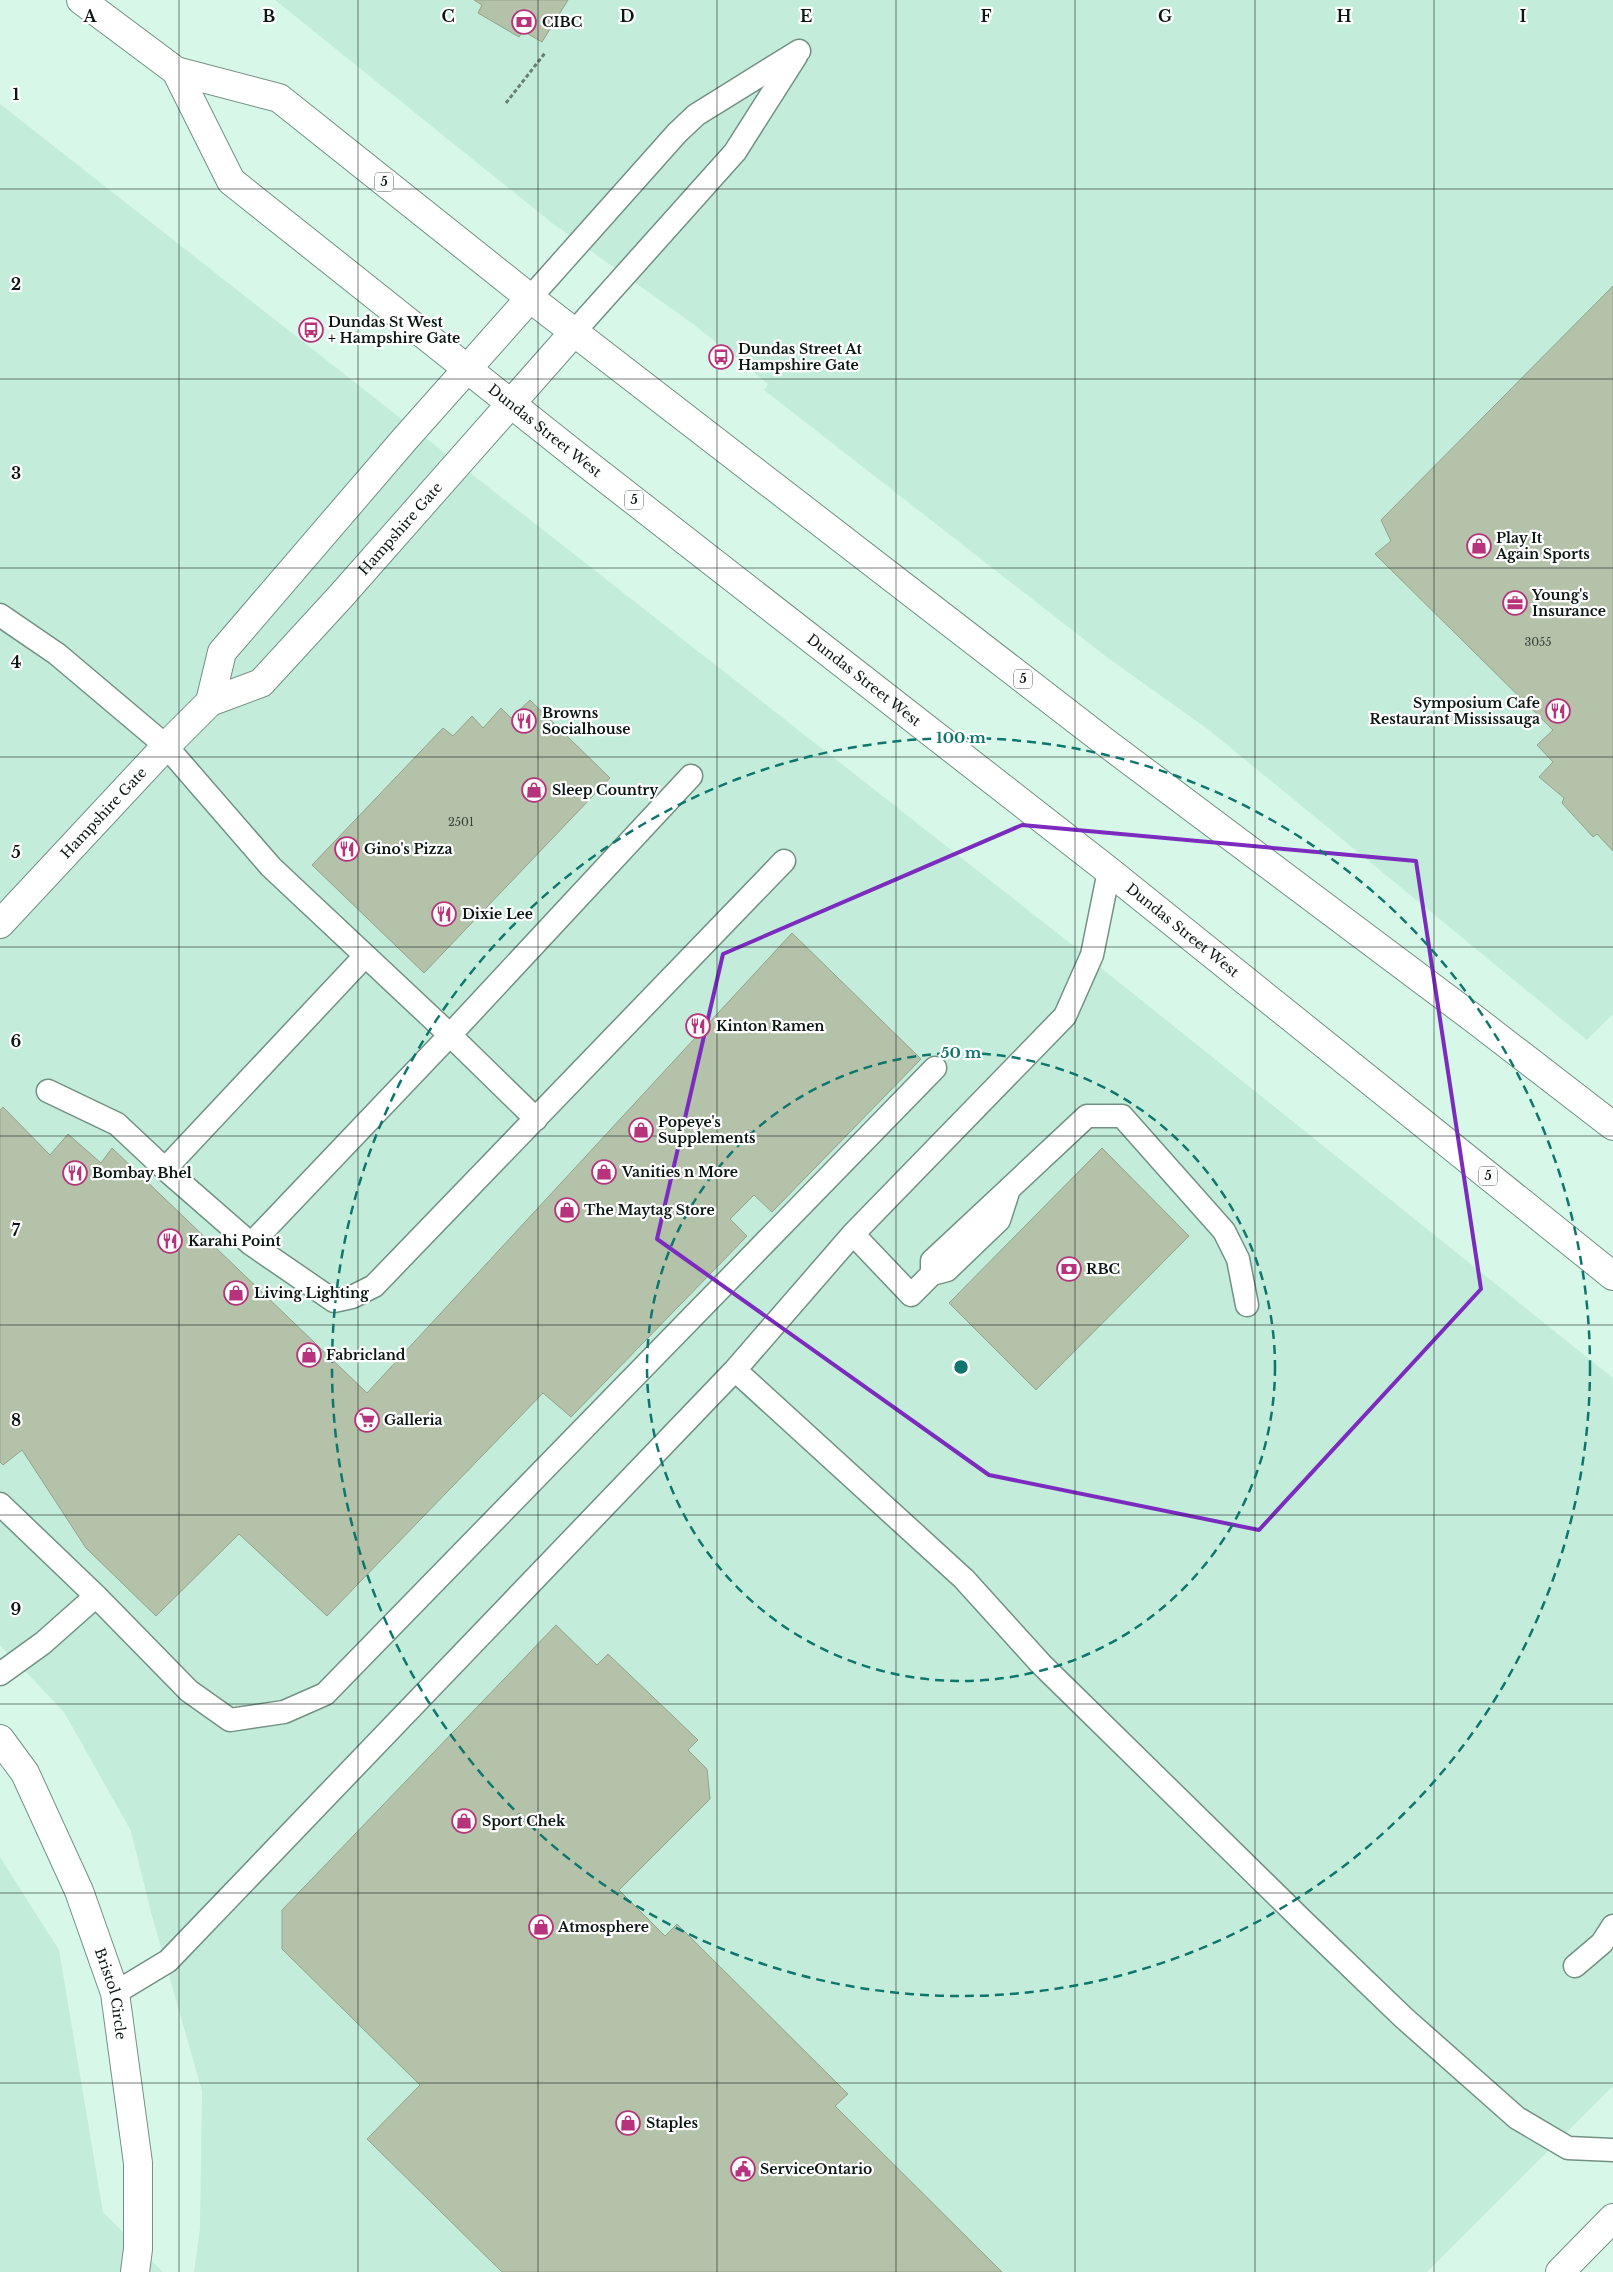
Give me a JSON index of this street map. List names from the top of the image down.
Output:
{
  "streets": {
    "main road": [
      "5",
      "Dundas Street West",
      "Hampshire Gate",
      "Bristol Circle"
    ]
  },
  "crossings": [
    ["Dundas Street West", "Hampshire Gate"]
  ],
  "places": {
    "bank": ["CIBC", "RBC"],
    "bus stop": ["Dundas St West + Hampshire Gate", "Dundas Street At Hampshire Gate"],
    "shop": [
      "Play It Again Sports",
      "Sleep Country",
      "Popeye's Supplements",
      "Vanities n More",
      "The Maytag Store",
      "Living Lighting",
      "Fabricland",
      "Sport Chek",
      "Atmosphere",
      "Staples"
    ],
    "office": ["Young's Insurance"],
    "restaurant": [
      "Symposium Cafe Restaurant Mississauga",
      "Browns Socialhouse",
      "Gino's Pizza",
      "Dixie Lee",
      "Kinton Ramen",
      "Bombay Bhel",
      "Karahi Point"
    ],
    "supermarket": ["Galleria"],
    "public building": ["ServiceOntario"]
  },
  "house_numbers": ["3055", "2501"],
  "grid": {
    "columns": [
      "A",
      "B",
      "C",
      "D",
      "E",
      "F",
      "G",
      "H",
      "I"
    ],
    "rows": [
      "1",
      "2",
      "3",
      "4",
      "5",
      "6",
      "7",
      "8",
      "9"
    ]
  },
  "rings": ["100 m", "50 m"]
}
